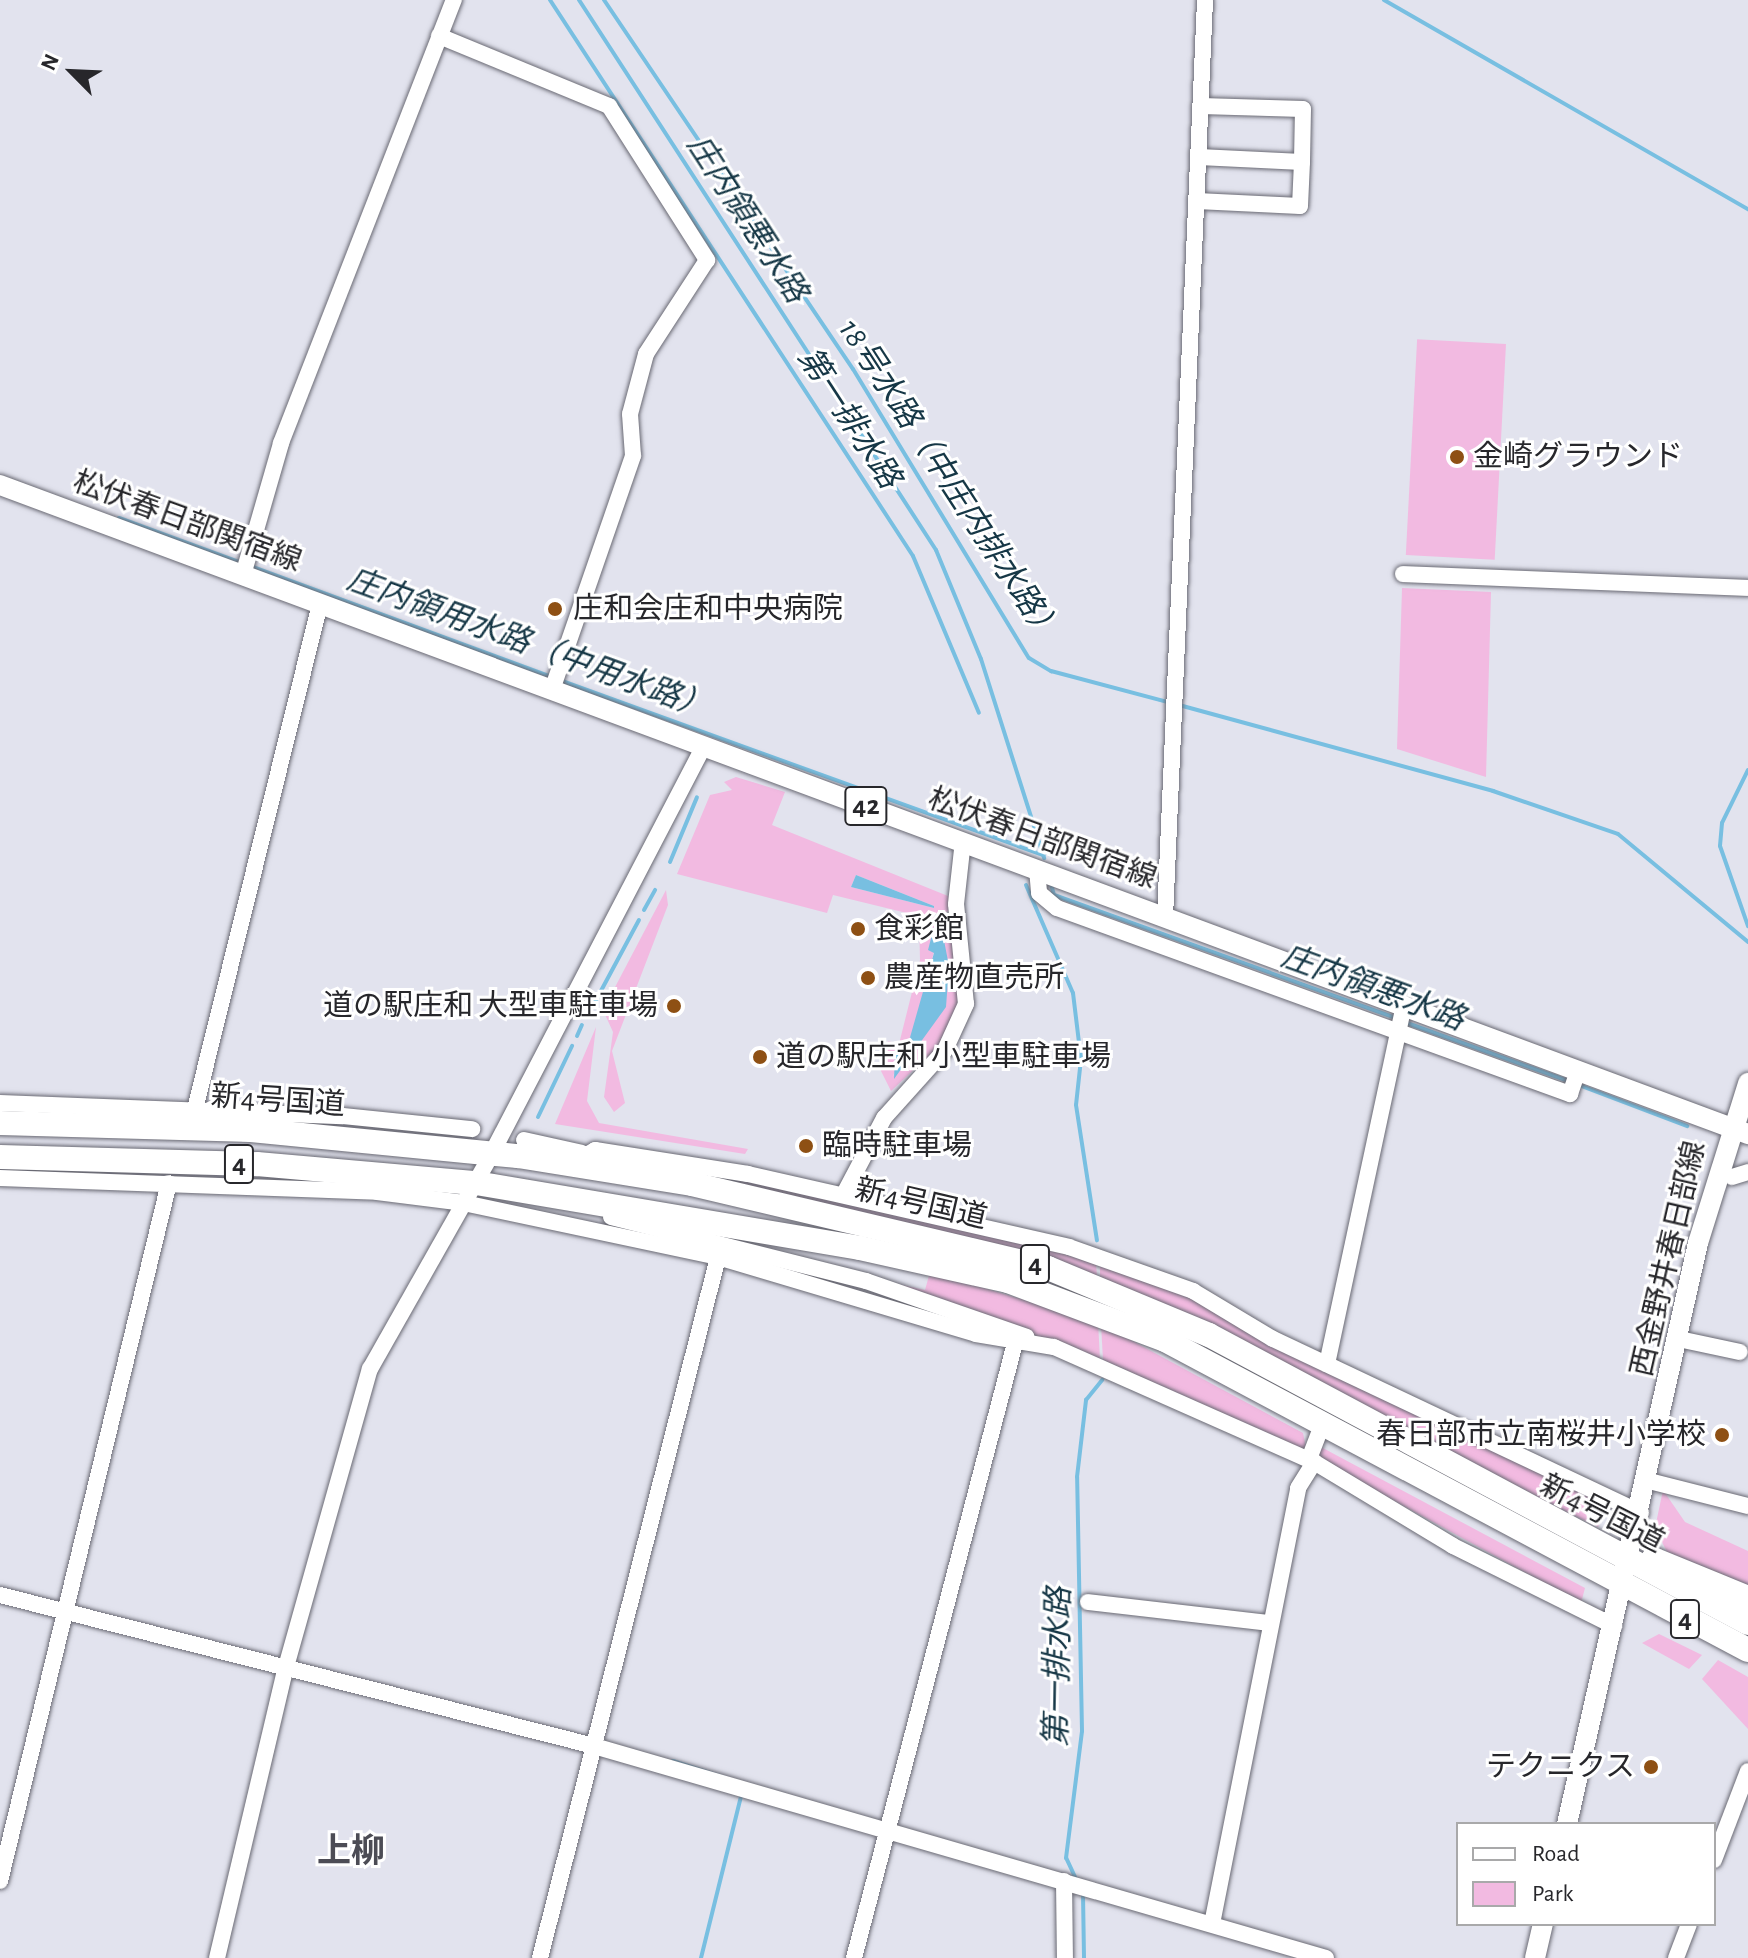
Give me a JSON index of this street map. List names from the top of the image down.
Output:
{
  "streets": {
    "highway": ["新4号国道", "4"],
    "main road": ["松伏春日部関宿線", "42", "西金野井春日部線"]
  },
  "crossings": [
    ["松伏春日部関宿線", "西金野井春日部線"],
    ["新4号国道", "4"],
    ["新4号国道", "西金野井春日部線"],
    ["4", "西金野井春日部線"]
  ],
  "districts": ["上柳"],
  "water": [
    "庄内領悪水路",
    "第一排水路",
    "18号水路（中庄内排水路）",
    "庄内領用水路（中用水路）"
  ],
  "places": [
    "金崎グラウンド",
    "庄和会庄和中央病院",
    "食彩館",
    "農産物直売所",
    "道の駅庄和 大型車駐車場",
    "道の駅庄和 小型車駐車場",
    "臨時駐車場",
    "春日部市立南桜井小学校",
    "テクニクス"
  ],
  "legend": ["Road", "Park"],
  "north": "top left"
}
